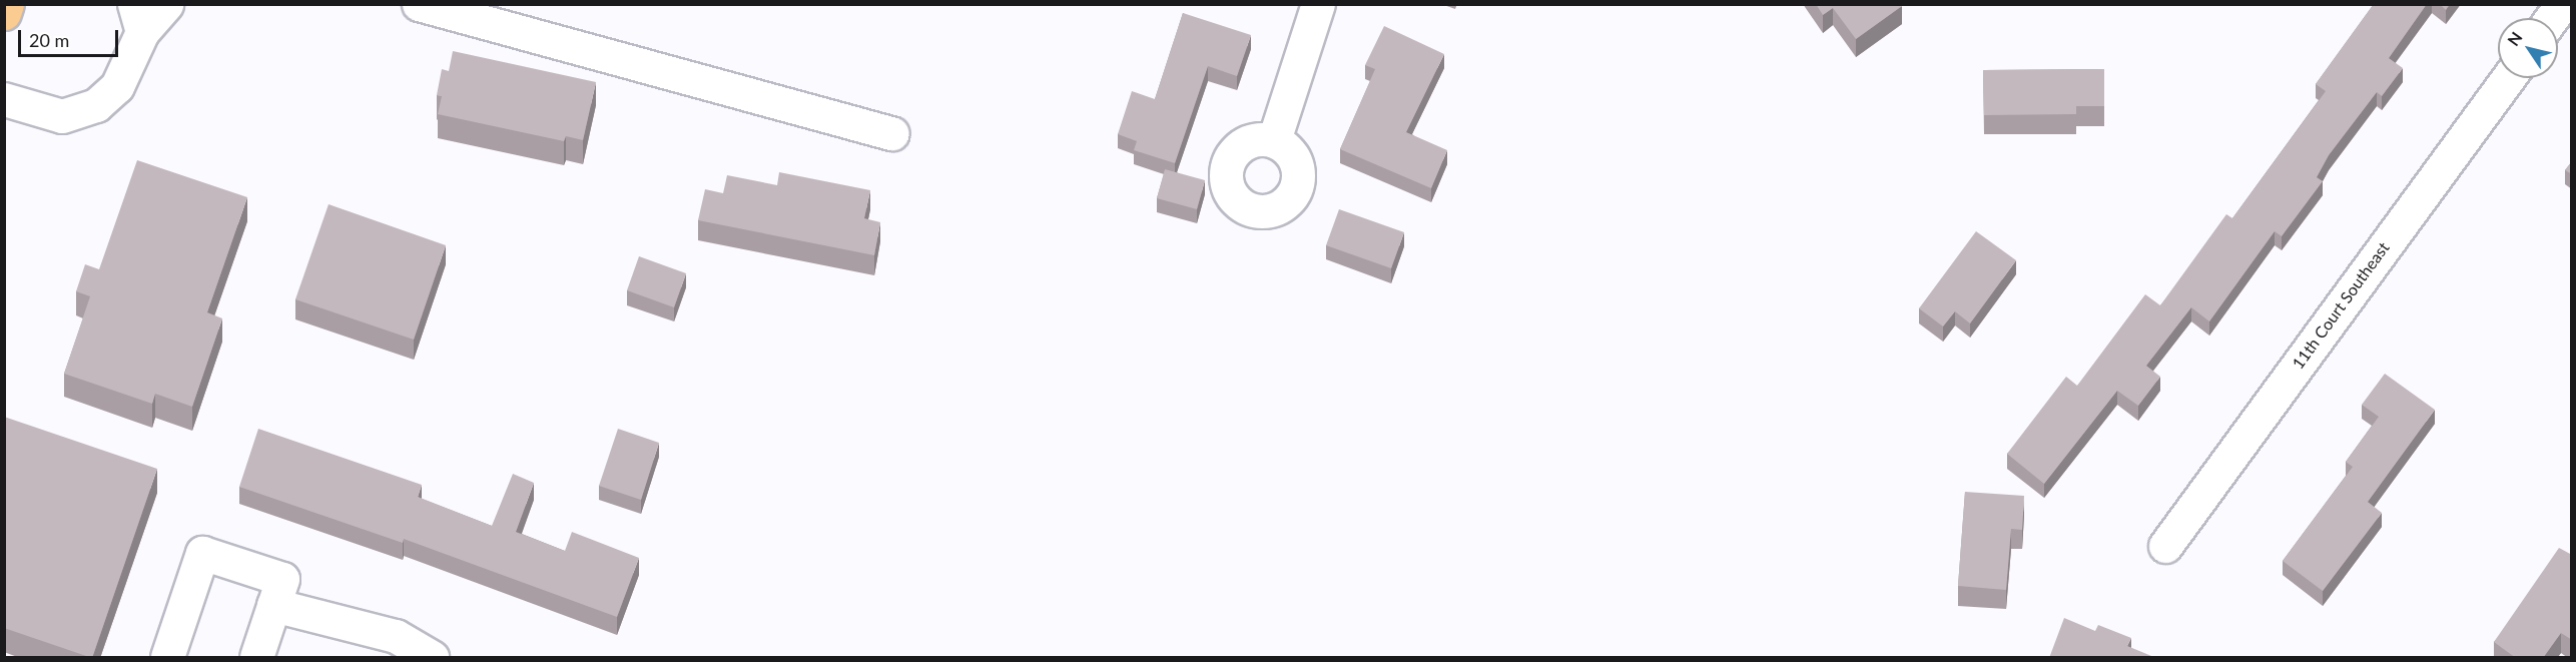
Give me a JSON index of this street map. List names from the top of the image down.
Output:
{
  "streets": {
    "street": ["11th Court Southeast"]
  },
  "scale_bar": "20 m",
  "north": "top left"
}
